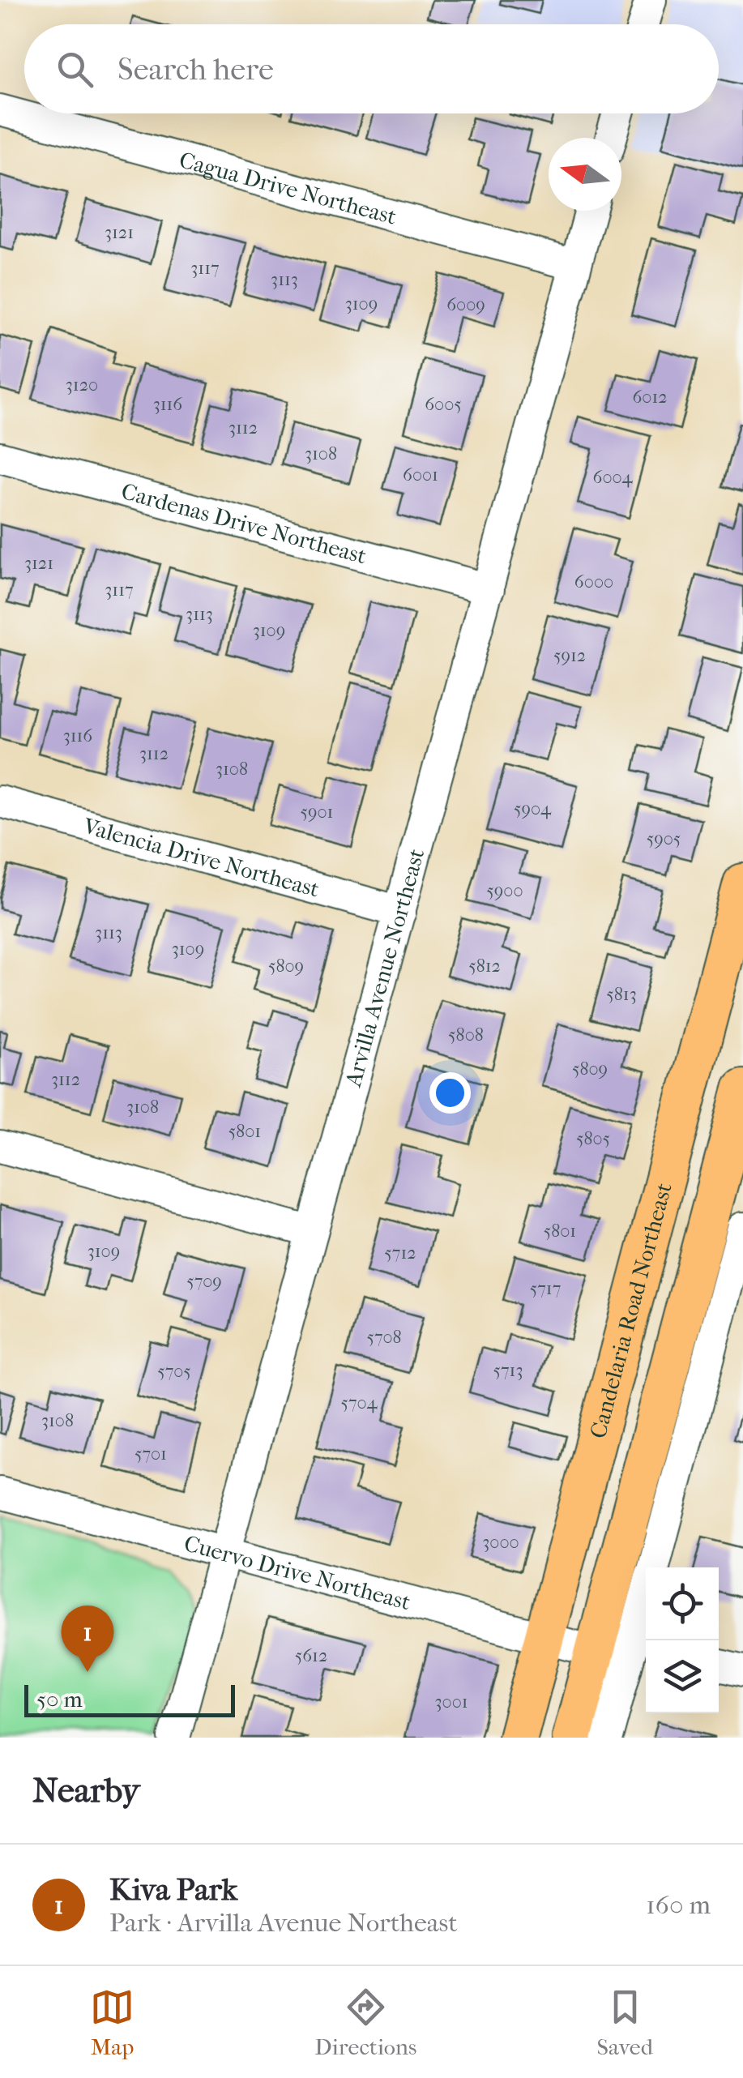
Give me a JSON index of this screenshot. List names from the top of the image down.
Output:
{
  "streets": {
    "main road": ["Candelaria Road Northeast"],
    "street": [
      "Cagua Drive Northeast",
      "Cardenas Drive Northeast",
      "Valencia Drive Northeast",
      "Arvilla Avenue Northeast",
      "Cuervo Drive Northeast"
    ]
  },
  "crossings": [
    ["Cagua Drive Northeast", "Arvilla Avenue Northeast"],
    ["Cardenas Drive Northeast", "Arvilla Avenue Northeast"],
    ["Valencia Drive Northeast", "Arvilla Avenue Northeast"],
    ["Arvilla Avenue Northeast", "Cuervo Drive Northeast"],
    ["Candelaria Road Northeast", "Cuervo Drive Northeast"]
  ],
  "house_numbers": [
    "3121",
    "3117",
    "3113",
    "3109",
    "6009",
    "3120",
    "6012",
    "3116",
    "6005",
    "3112",
    "3108",
    "6001",
    "6004",
    "3121",
    "6000",
    "3117",
    "3113",
    "3109",
    "5912",
    "3116",
    "3112",
    "3108",
    "5904",
    "5901",
    "5905",
    "5900",
    "3113",
    "3109",
    "5809",
    "5812",
    "5813",
    "5808",
    "5809",
    "3112",
    "3108",
    "5801",
    "5805",
    "5801",
    "3109",
    "5712",
    "5709",
    "5717",
    "5708",
    "5713",
    "5705",
    "5704",
    "3108",
    "5701",
    "3000",
    "5612",
    "3001"
  ],
  "scale_bar": "50 m",
  "north": "left",
  "page": {
    "search": "Search here",
    "pins": "1",
    "scale": "50 m",
    "heading": "Nearby",
    "list": [
      {
        "mark": "1",
        "name": "Kiva Park",
        "note": "Park · Arvilla Avenue Northeast",
        "value": "160 m"
      }
    ],
    "nav": ["Map", "Directions", "Saved"]
  }
}
